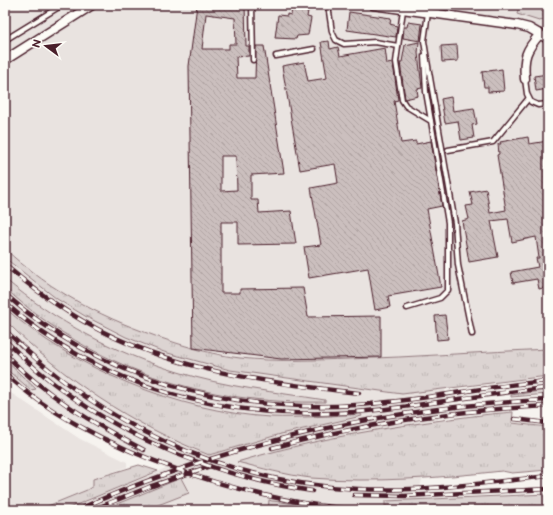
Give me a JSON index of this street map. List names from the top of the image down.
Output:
{
  "north": "left"
}
